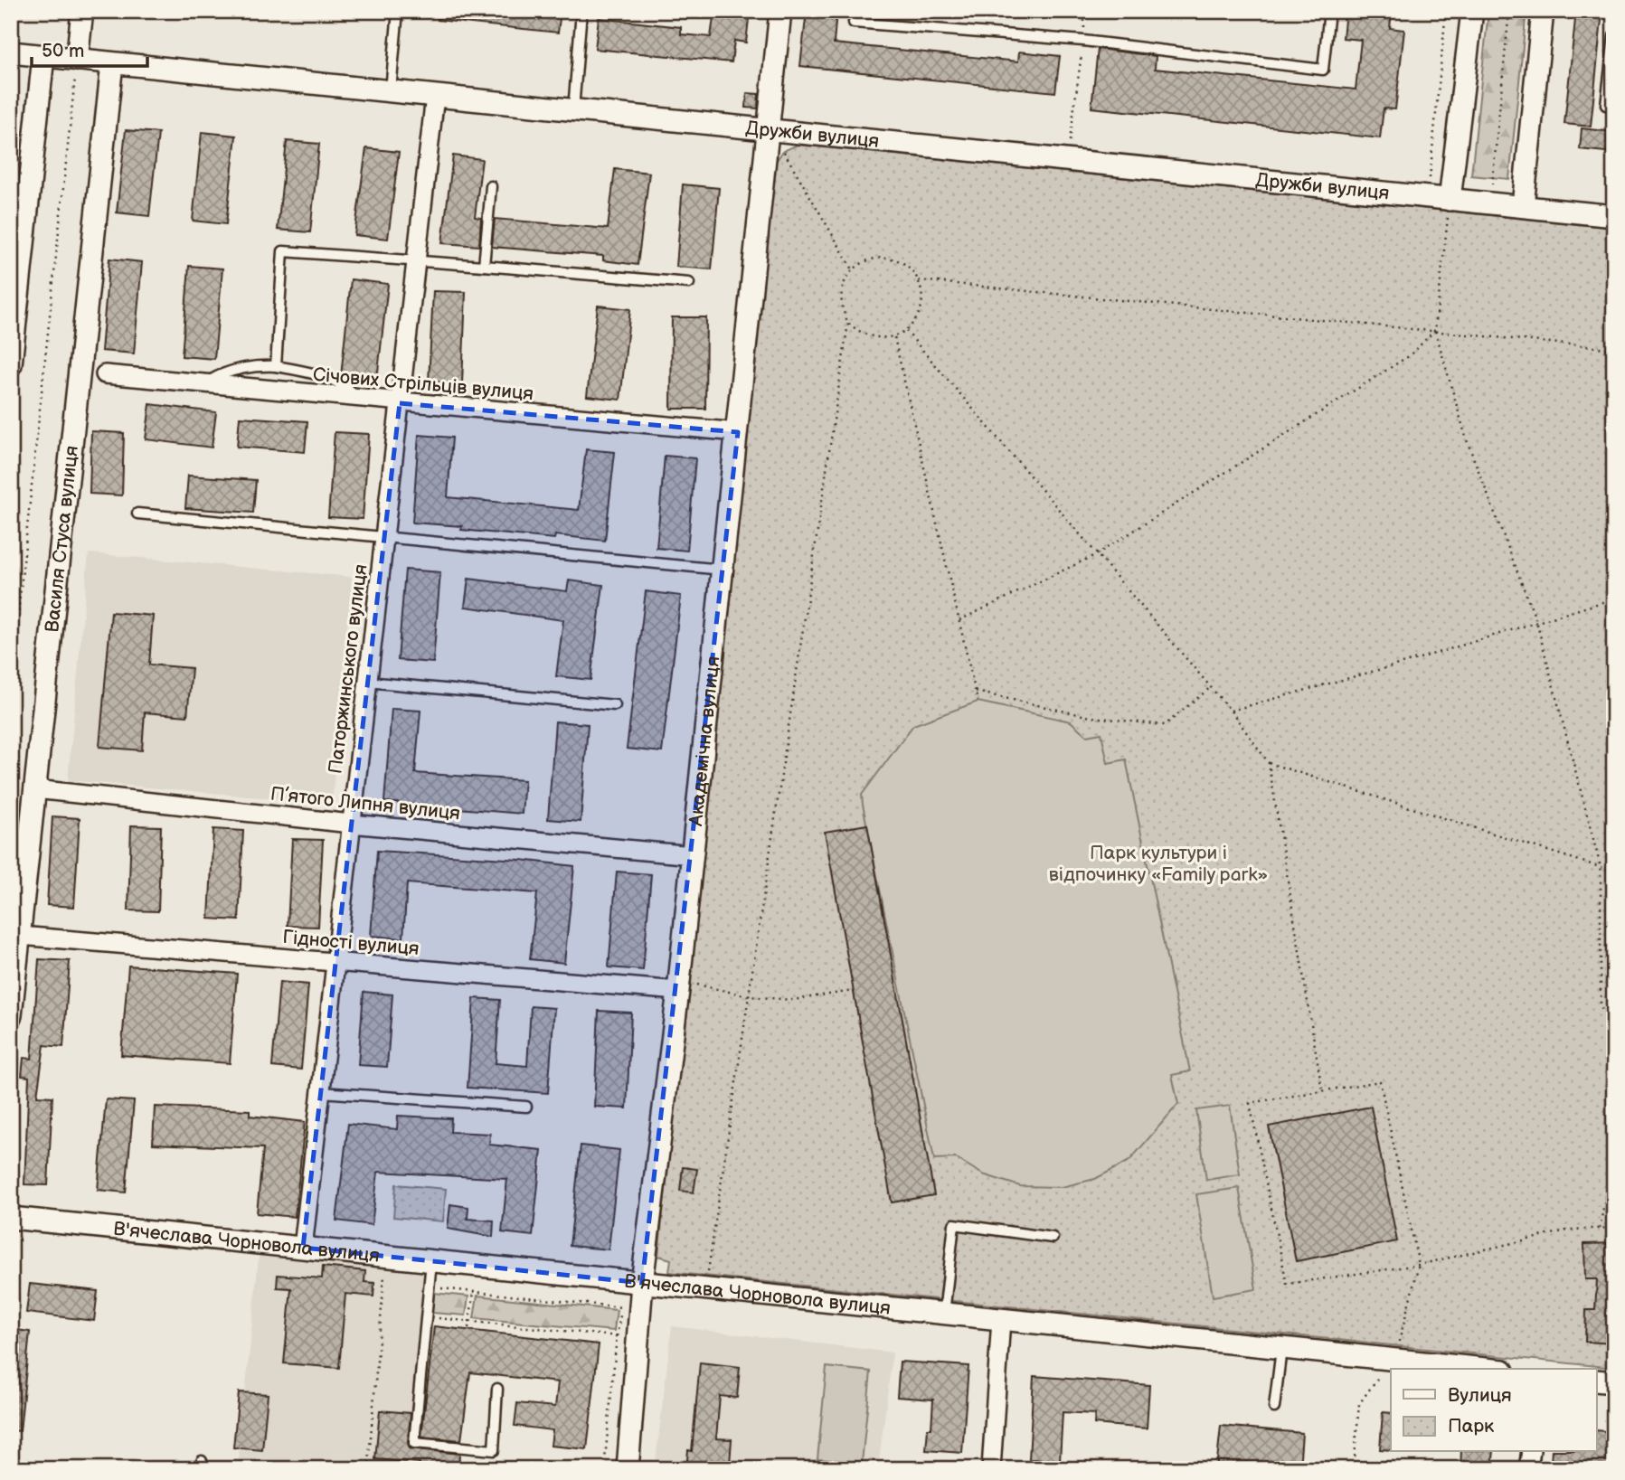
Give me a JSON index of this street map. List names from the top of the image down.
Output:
{
  "streets": {
    "street": [
      "Дружби вулиця",
      "Січових Стрільців вулиця",
      "Василя Стуса вулиця",
      "Паторжинського вулиця",
      "Академічна вулиця",
      "П’ятого Липня вулиця",
      "Гідності вулиця",
      "В'ячеслава Чорновола вулиця"
    ]
  },
  "crossings": [
    ["Дружби вулиця", "Василя Стуса вулиця"],
    ["Дружби вулиця", "Паторжинського вулиця"],
    ["Дружби вулиця", "Академічна вулиця"],
    ["Січових Стрільців вулиця", "Паторжинського вулиця"],
    ["Січових Стрільців вулиця", "Академічна вулиця"],
    ["Василя Стуса вулиця", "П’ятого Липня вулиця"],
    ["Василя Стуса вулиця", "Гідності вулиця"],
    ["Паторжинського вулиця", "П’ятого Липня вулиця"],
    ["Паторжинського вулиця", "Гідності вулиця"],
    ["Паторжинського вулиця", "В'ячеслава Чорновола вулиця"],
    ["Академічна вулиця", "П’ятого Липня вулиця"],
    ["Академічна вулиця", "Гідності вулиця"],
    ["Академічна вулиця", "В'ячеслава Чорновола вулиця"]
  ],
  "parks": ["Парк культури і відпочинку «Family park»"],
  "legend": ["Вулиця", "Парк"],
  "scale_bar": "50 m"
}
